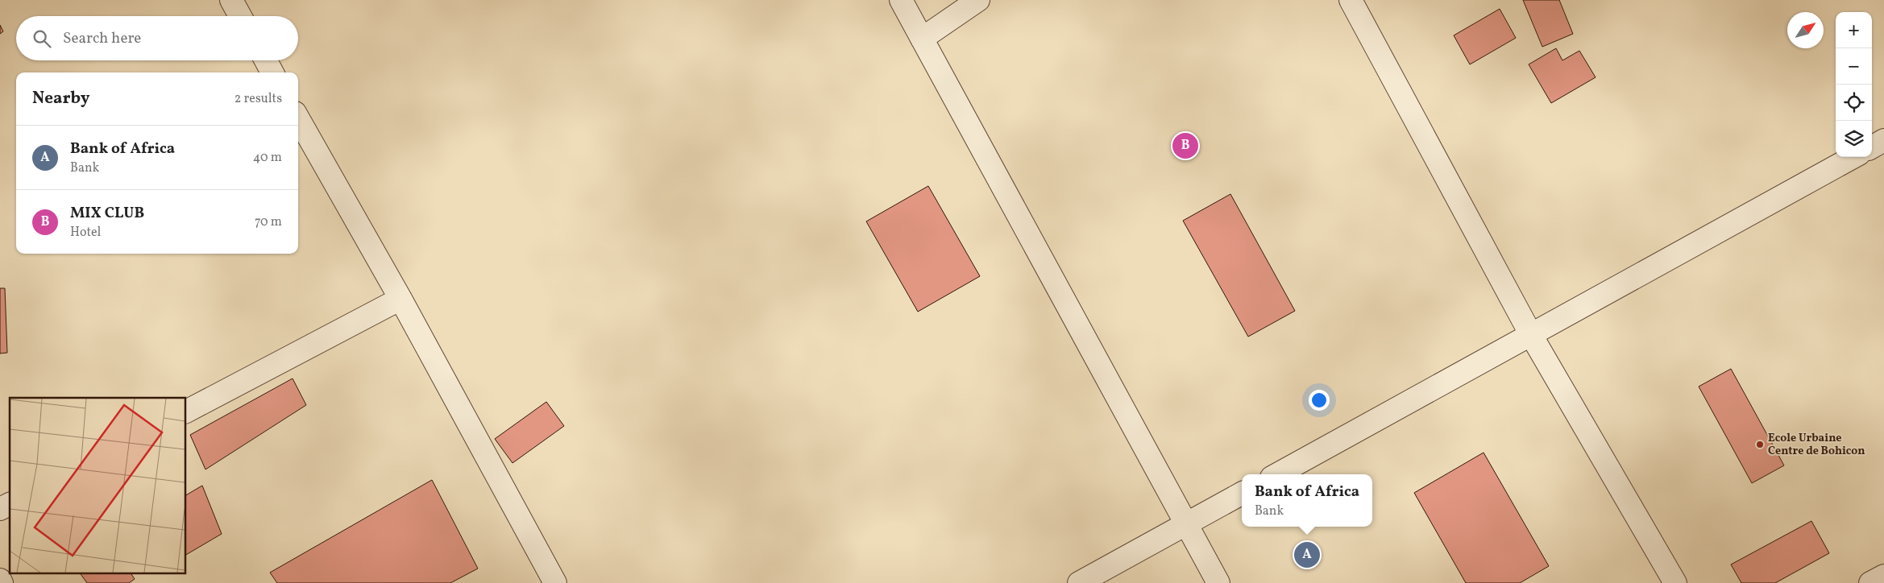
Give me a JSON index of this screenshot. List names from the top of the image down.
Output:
{
  "places": ["Ecole Urbaine Centre de Bohicon"],
  "north": "top right",
  "page": {
    "map_buttons": ["+", "−"],
    "search": "Search here",
    "heading": ["Nearby", "2 results"],
    "list": [
      {
        "mark": "A",
        "name": "Bank of Africa",
        "note": "Bank",
        "value": "40 m"
      },
      {
        "mark": "B",
        "name": "MIX CLUB",
        "note": "Hotel",
        "value": "70 m"
      }
    ],
    "pins": ["B", "A"],
    "popup": ["Bank of Africa", "Bank"]
  }
}
